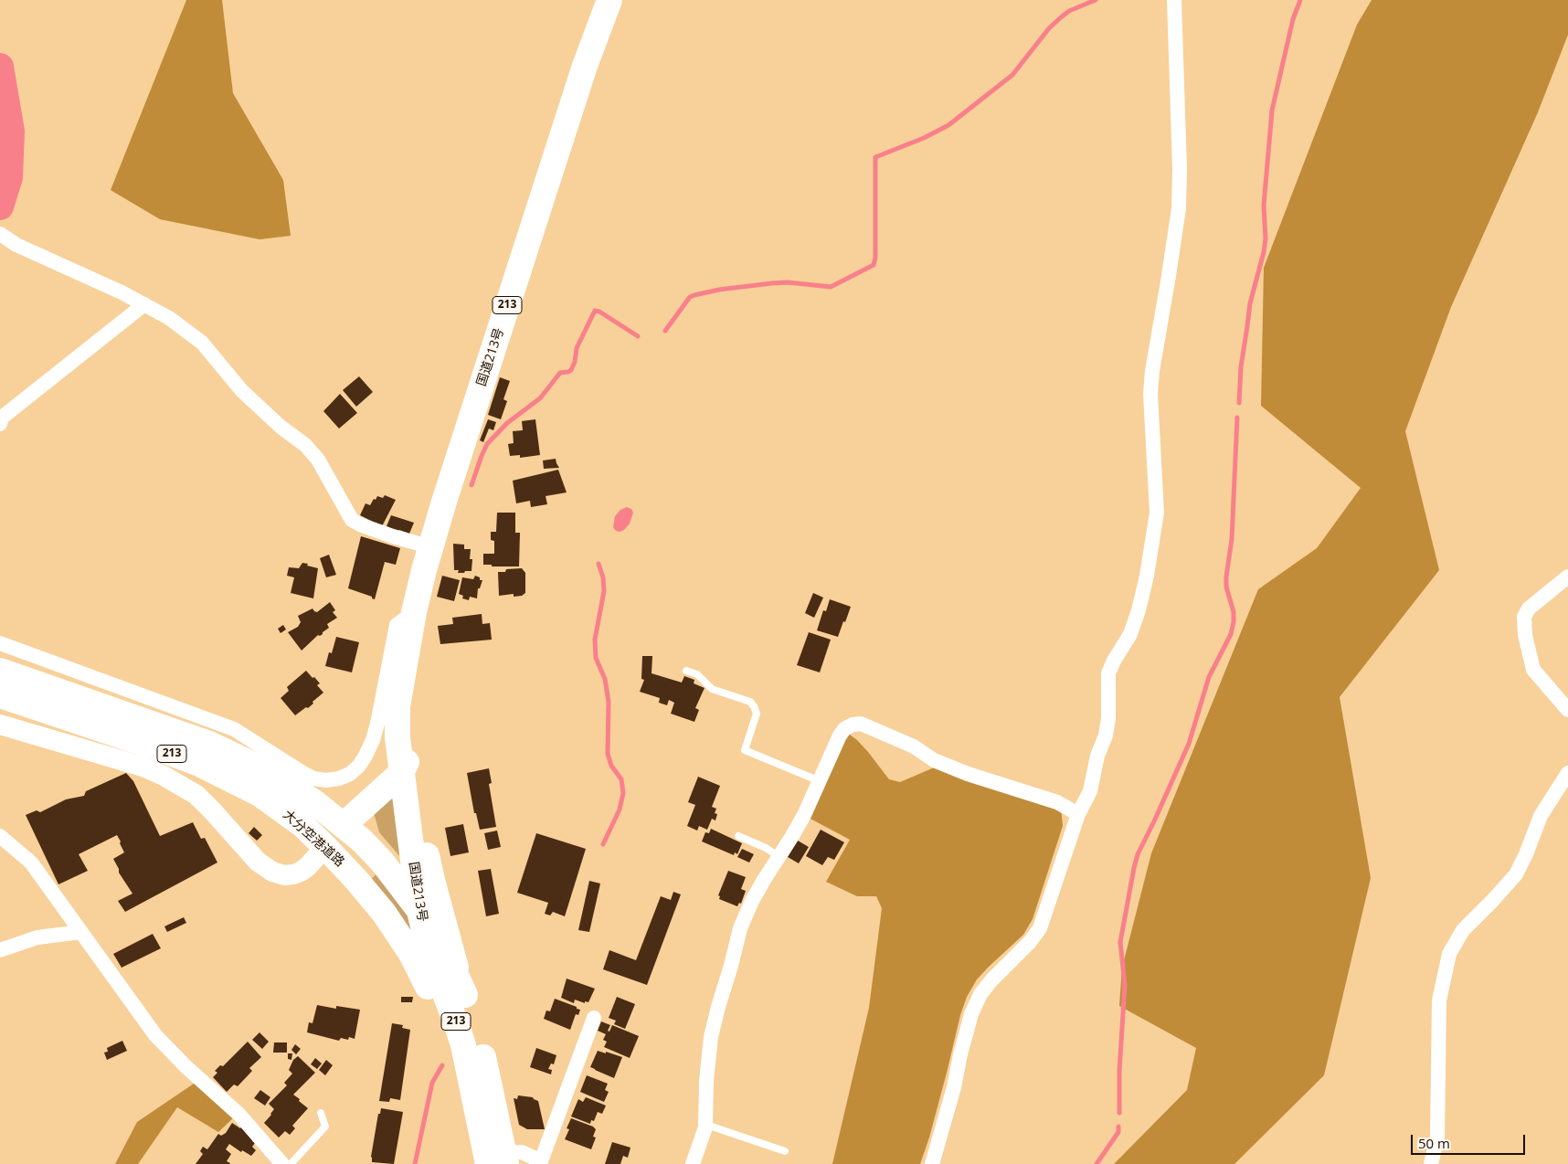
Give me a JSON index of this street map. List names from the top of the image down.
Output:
{
  "streets": {
    "highway": ["213", "国道213号", "大分空港道路"]
  },
  "crossings": [
    ["国道213号", "大分空港道路"]
  ],
  "scale_bar": "50 m"
}
